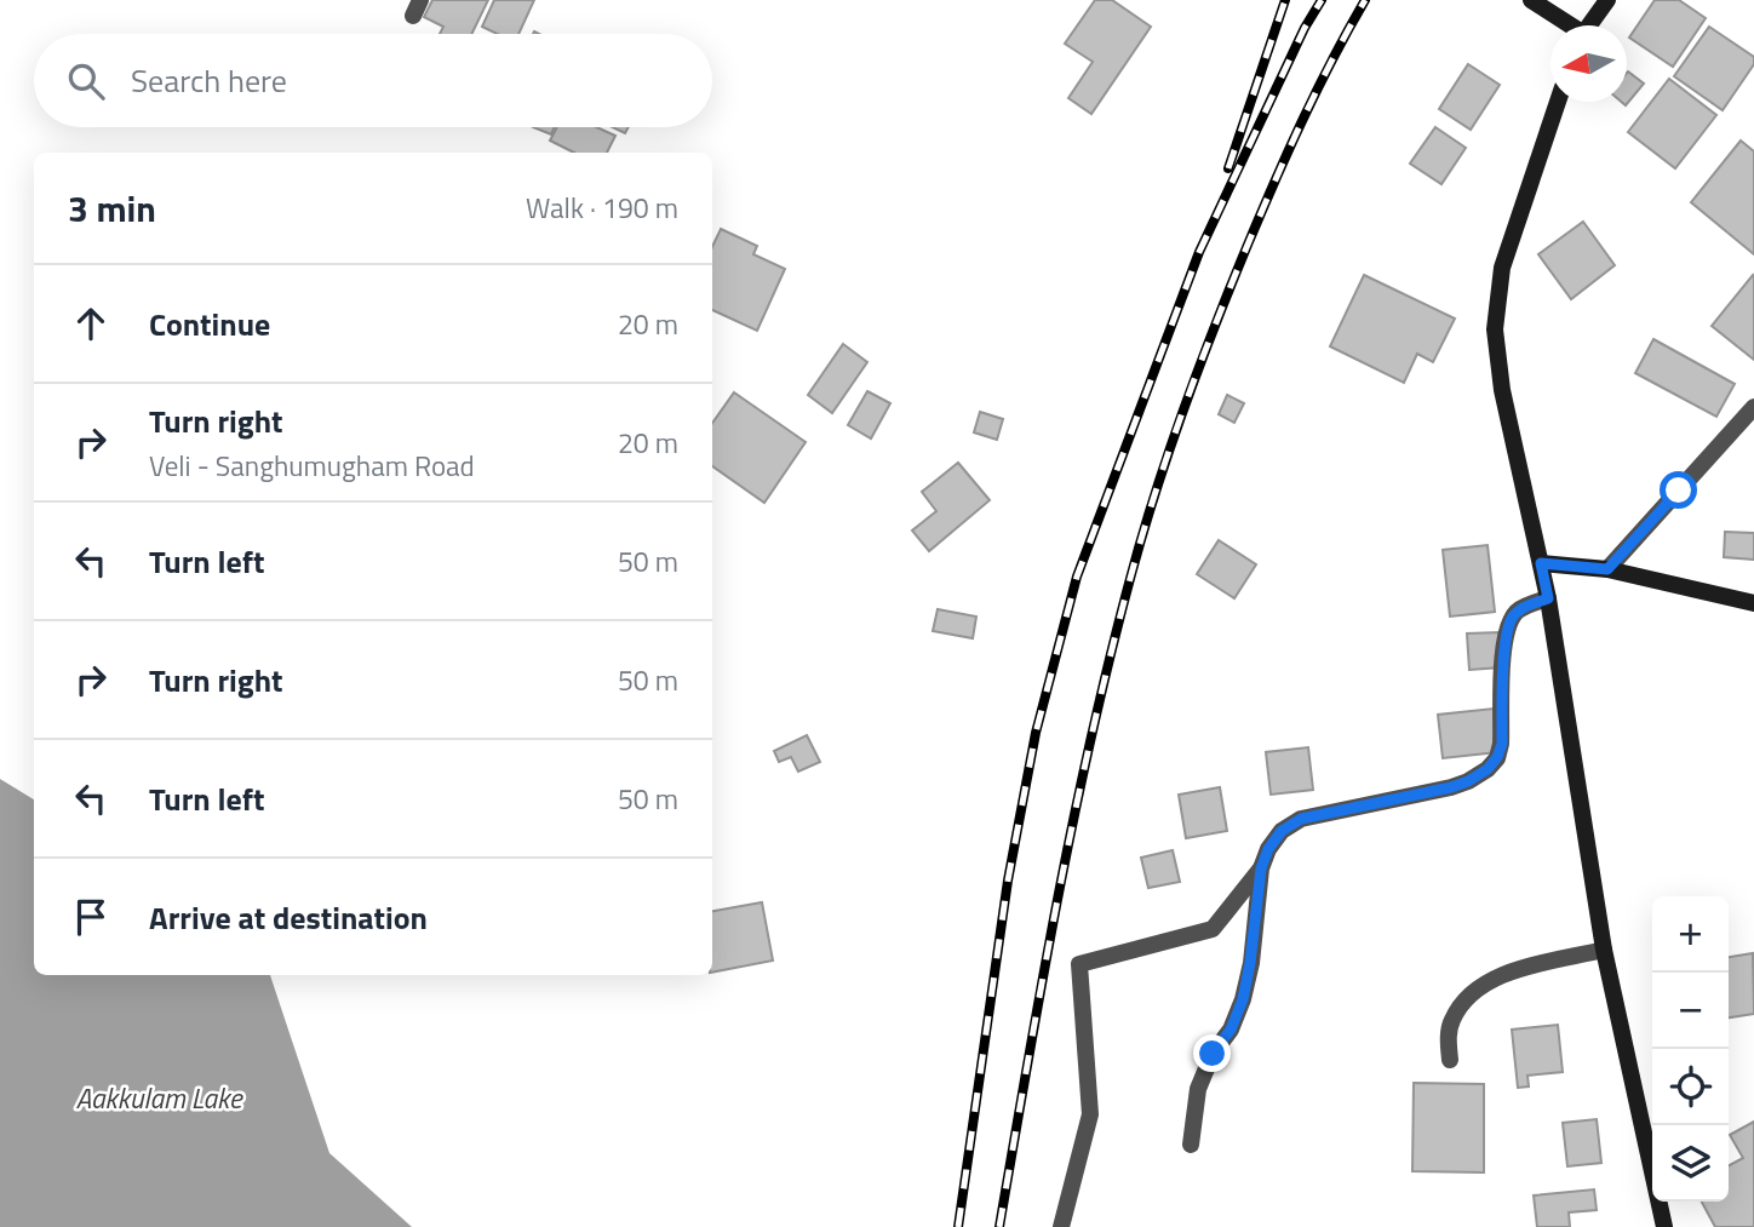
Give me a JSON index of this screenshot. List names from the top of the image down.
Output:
{
  "water": ["Aakkulam Lake"],
  "north": "left",
  "page": {
    "search": "Search here",
    "heading": ["3 min", "Walk · 190 m"],
    "list": [
      ["Continue", "20 m"],
      ["Turn right", "Veli - Sanghumugham Road", "20 m"],
      ["Turn left", "50 m"],
      ["Turn right", "50 m"],
      ["Turn left", "50 m"],
      "Arrive at destination"
    ],
    "map_buttons": ["+", "−"]
  }
}
